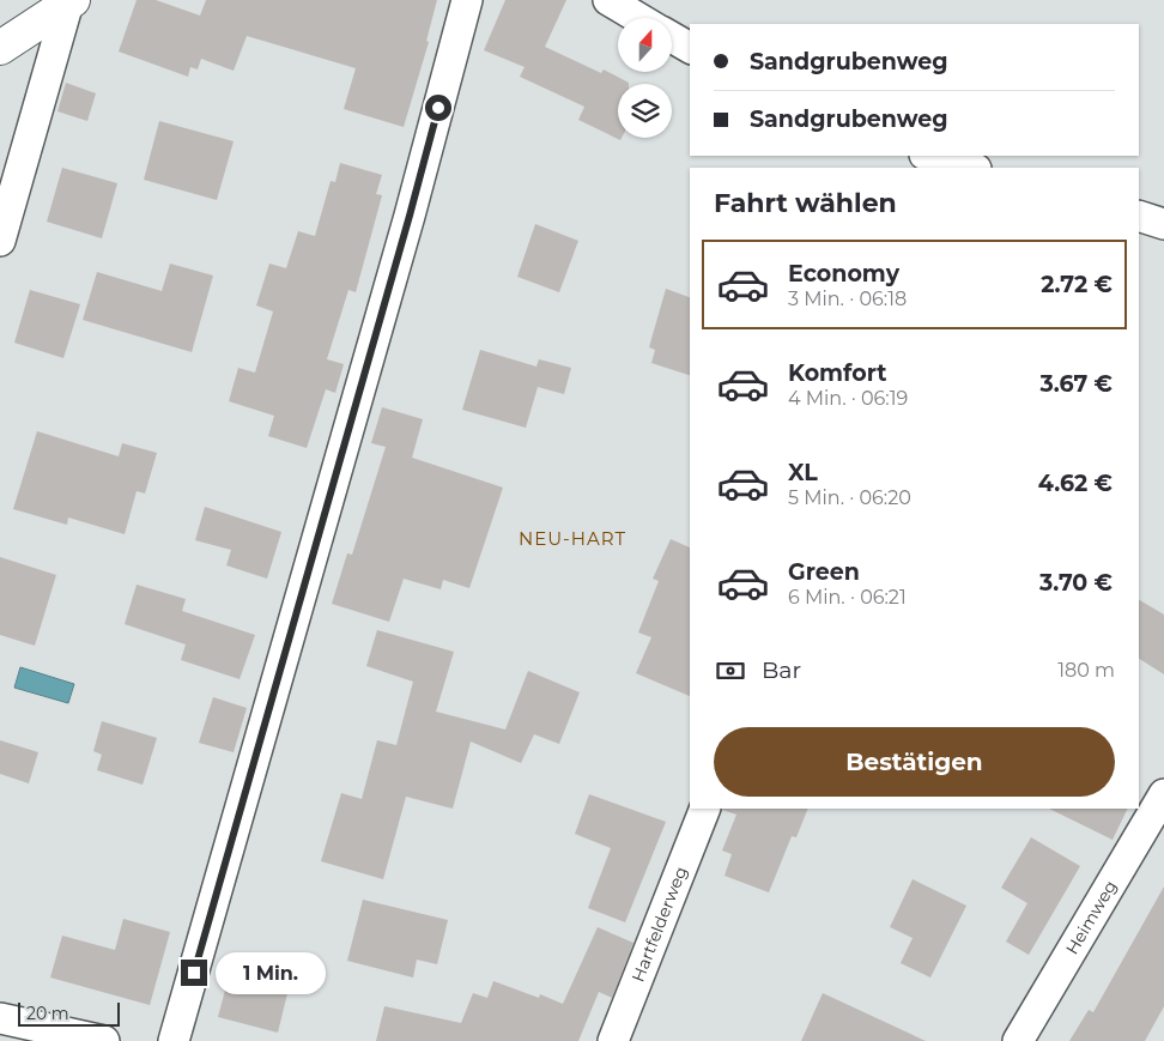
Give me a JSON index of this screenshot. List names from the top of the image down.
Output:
{
  "streets": {
    "street": ["Heimweg", "Hartfelderweg"]
  },
  "districts": ["NEU-HART"],
  "scale_bar": "20 m",
  "north": "top",
  "page": {
    "banner": ["Sandgrubenweg", "Sandgrubenweg"],
    "heading": "Fahrt wählen",
    "list": [
      {
        "name": "Economy",
        "note": "3 Min. · 06:18",
        "value": "2.72 €"
      },
      {
        "name": "Komfort",
        "note": "4 Min. · 06:19",
        "value": "3.67 €"
      },
      {
        "name": "XL",
        "note": "5 Min. · 06:20",
        "value": "4.62 €"
      },
      {
        "name": "Green",
        "note": "6 Min. · 06:21",
        "value": "3.70 €"
      }
    ],
    "pay": ["Bar", "180 m"],
    "buttons": "Bestätigen",
    "bubble": "1 Min.",
    "scale": "20 m"
  }
}
